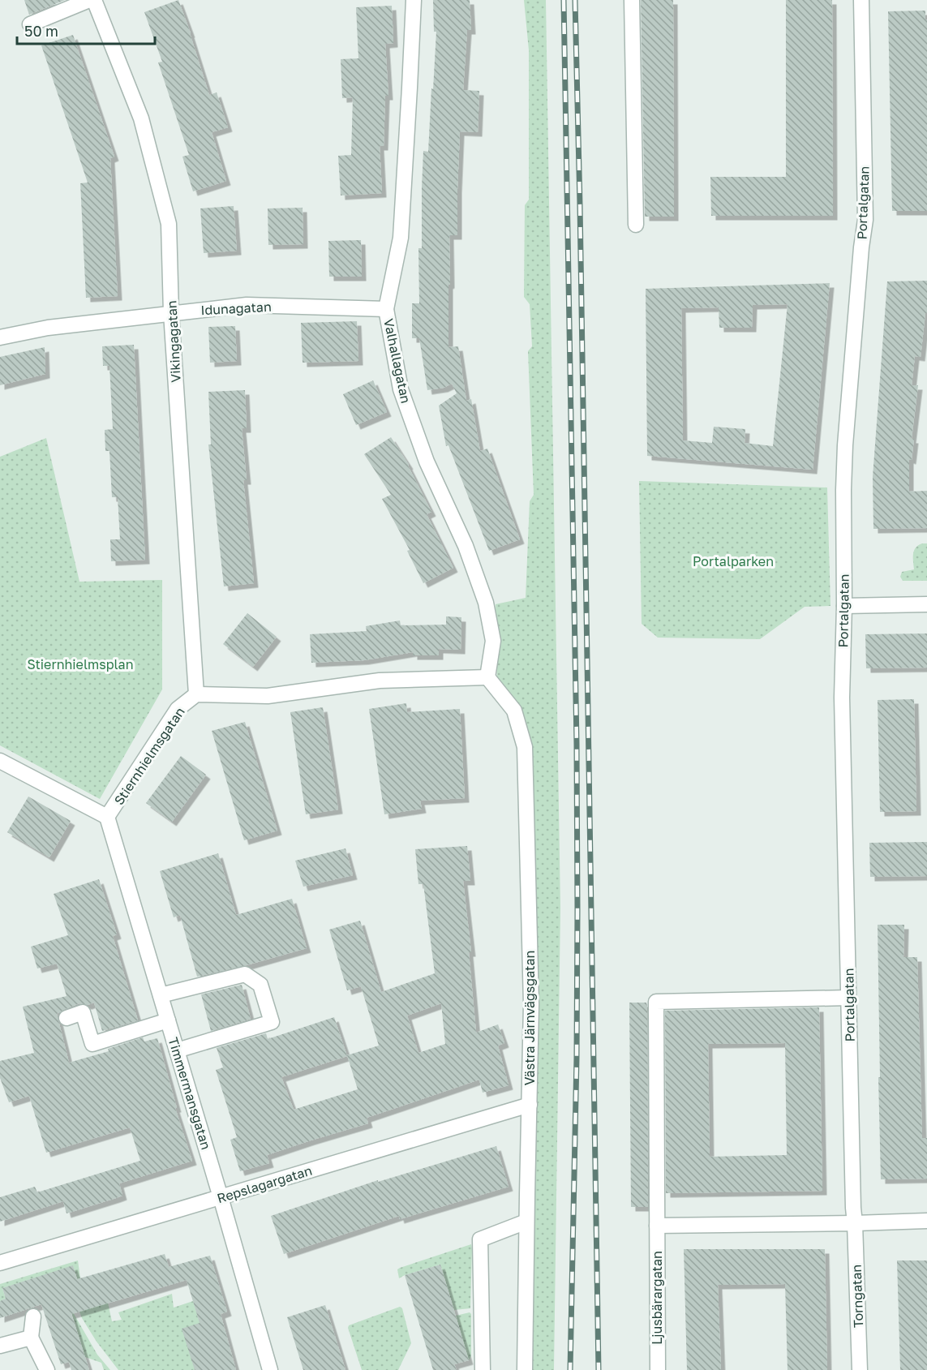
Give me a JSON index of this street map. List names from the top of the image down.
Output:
{
  "streets": {
    "street": [
      "Portalgatan",
      "Idunagatan",
      "Vikingagatan",
      "Valhallagatan",
      "Stiernhielmsgatan",
      "Västra Järnvägsgatan",
      "Timmermansgatan",
      "Repslagargatan",
      "Torngatan",
      "Ljusbärargatan"
    ]
  },
  "crossings": [
    ["Portalgatan", "Torngatan"],
    ["Portalgatan", "Ljusbärargatan"],
    ["Idunagatan", "Vikingagatan"],
    ["Idunagatan", "Valhallagatan"],
    ["Vikingagatan", "Stiernhielmsgatan"],
    ["Valhallagatan", "Stiernhielmsgatan"],
    ["Valhallagatan", "Västra Järnvägsgatan"],
    ["Stiernhielmsgatan", "Västra Järnvägsgatan"],
    ["Stiernhielmsgatan", "Timmermansgatan"],
    ["Västra Järnvägsgatan", "Repslagargatan"],
    ["Timmermansgatan", "Repslagargatan"]
  ],
  "parks": ["Portalparken", "Stiernhielmsplan"],
  "scale_bar": "50 m"
}
